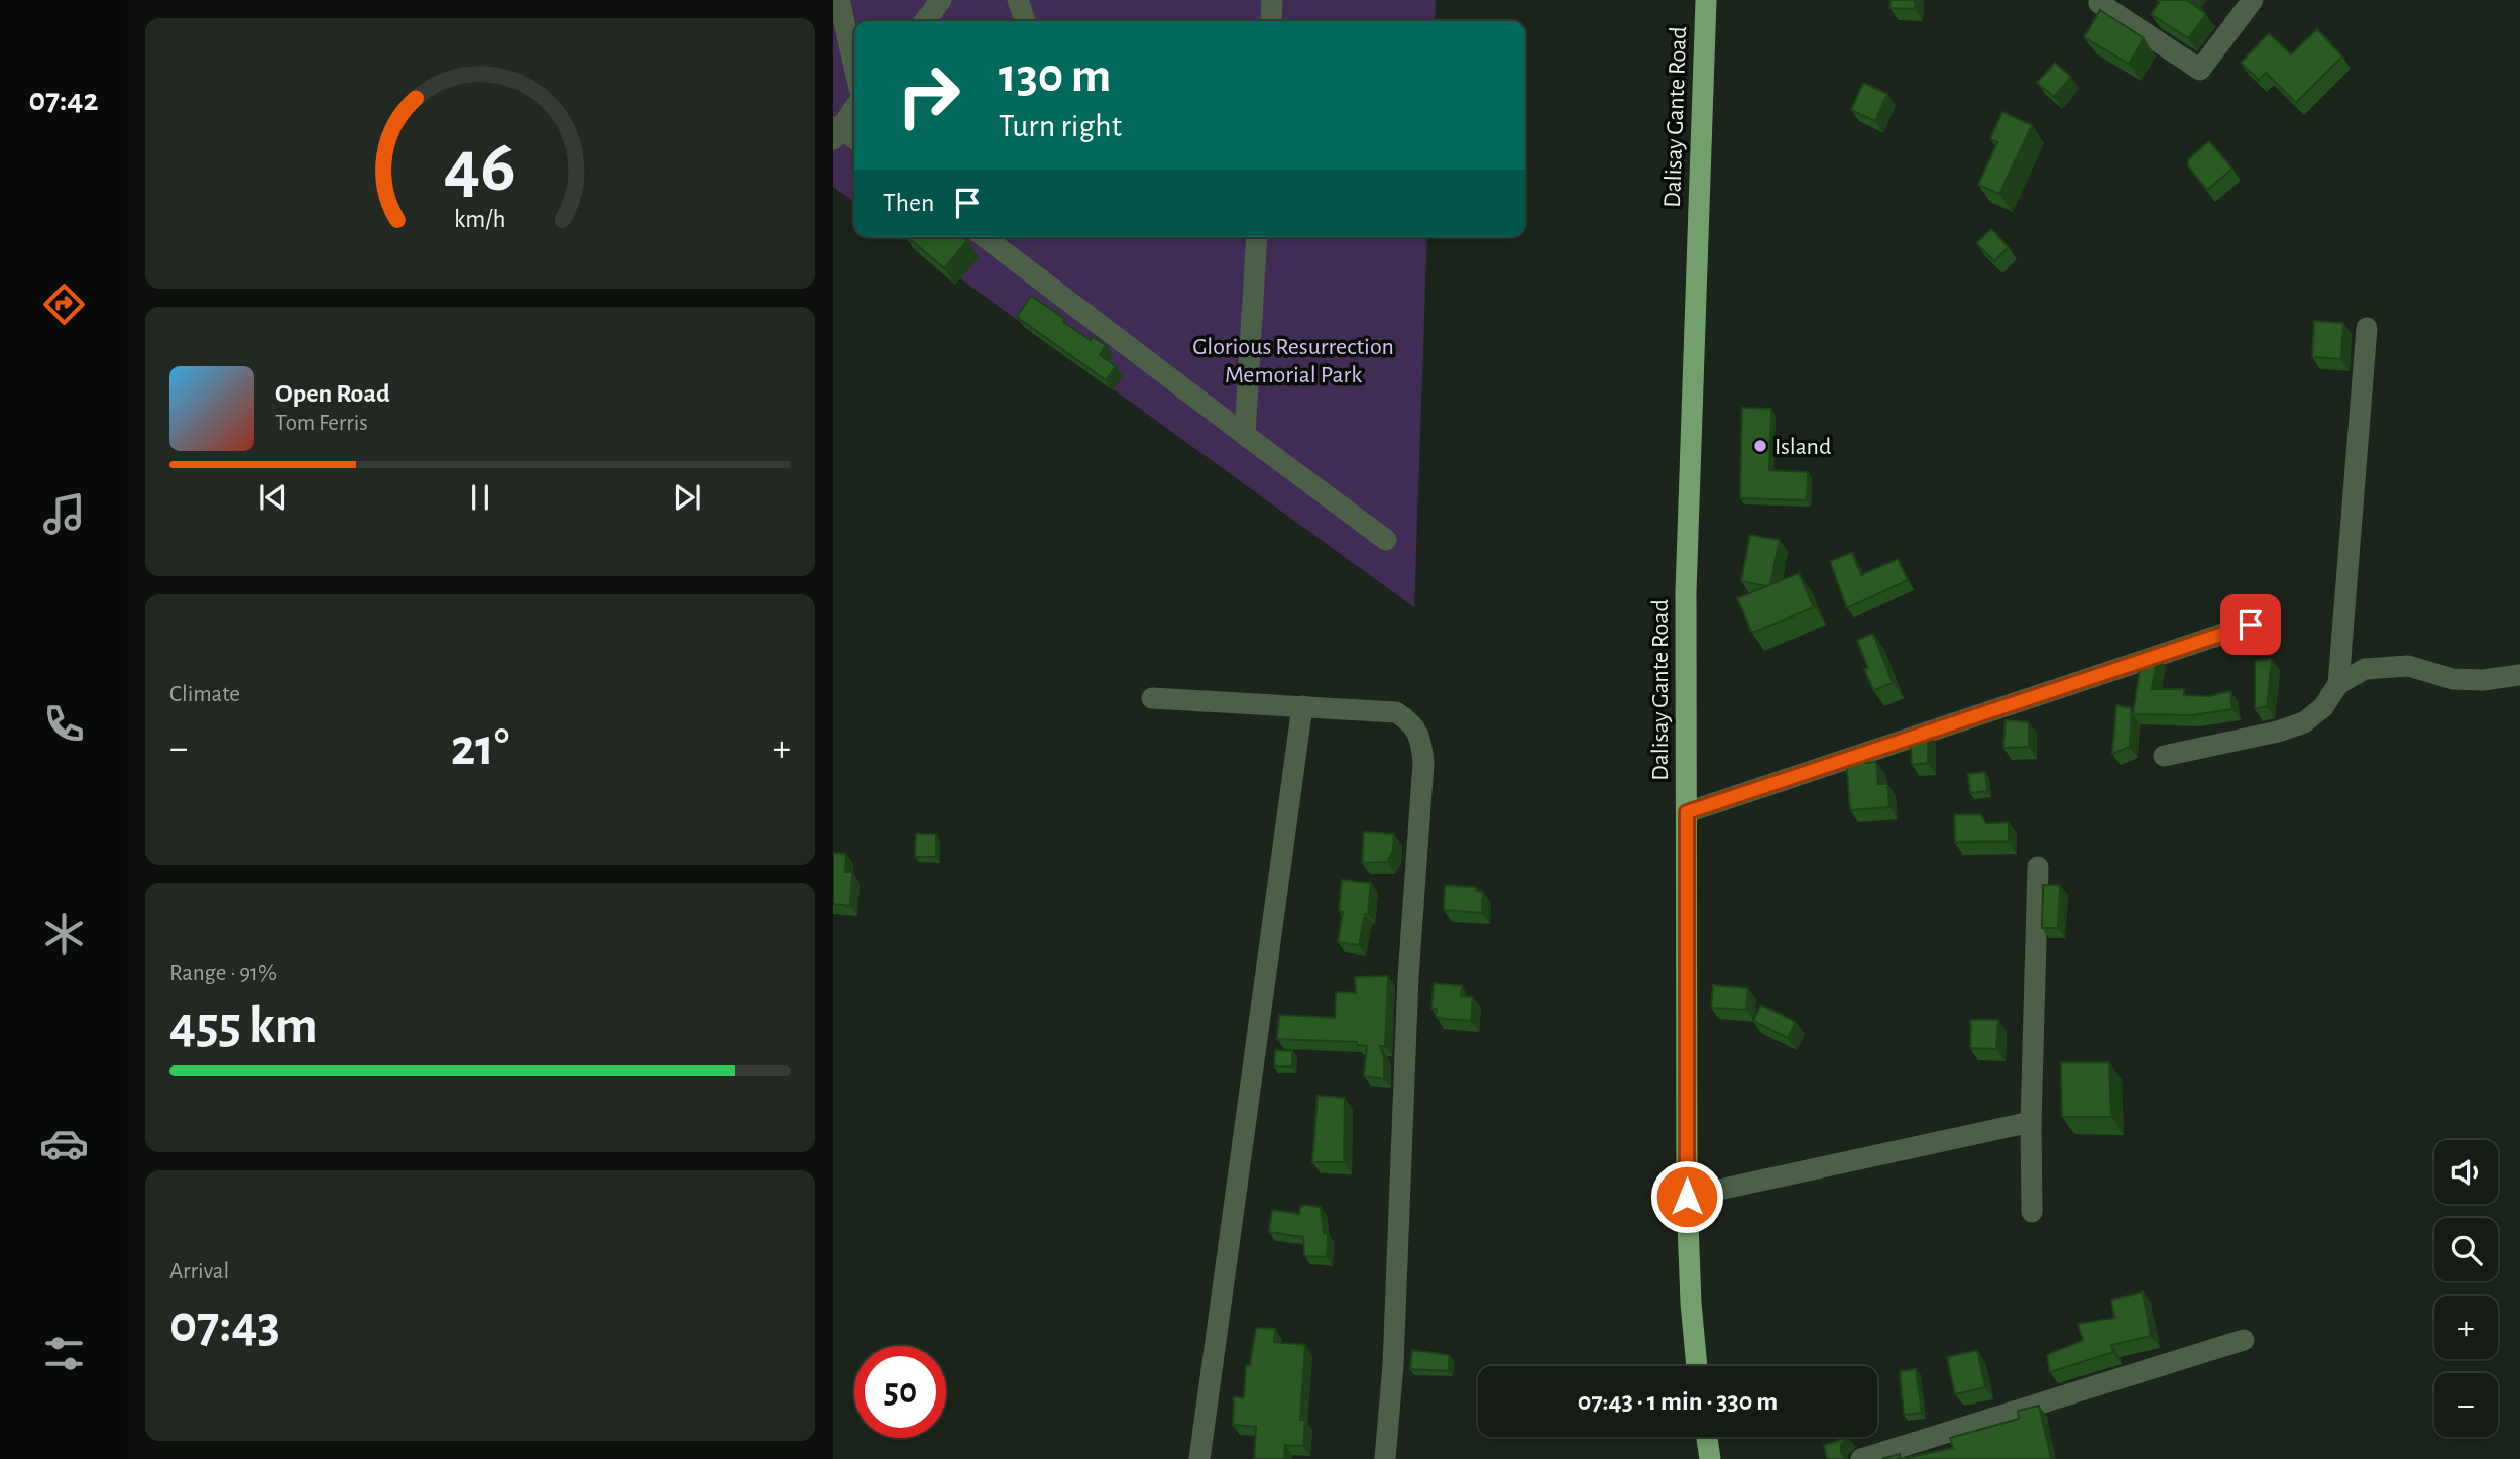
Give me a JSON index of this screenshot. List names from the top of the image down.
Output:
{
  "streets": {
    "main road": ["Dalisay Gante Road"]
  },
  "parks": ["Glorious Resurrection Memorial Park"],
  "places": ["Island"],
  "page": {
    "tabs": "07:42",
    "turn": ["130 m", "Turn right"],
    "then": "Then",
    "song": ["Open Road", "Tom Ferris"],
    "tile": [
      "Climate",
      ["Range · 91%", "455 km"],
      ["Arrival", "07:43"]
    ],
    "heat": ["−", "21°", "+"],
    "map_buttons": ["+", "−"],
    "limit": "50",
    "trip": "07:43 · 1 min · 330 m",
    "gauge": ["46", "km/h"]
  }
}
